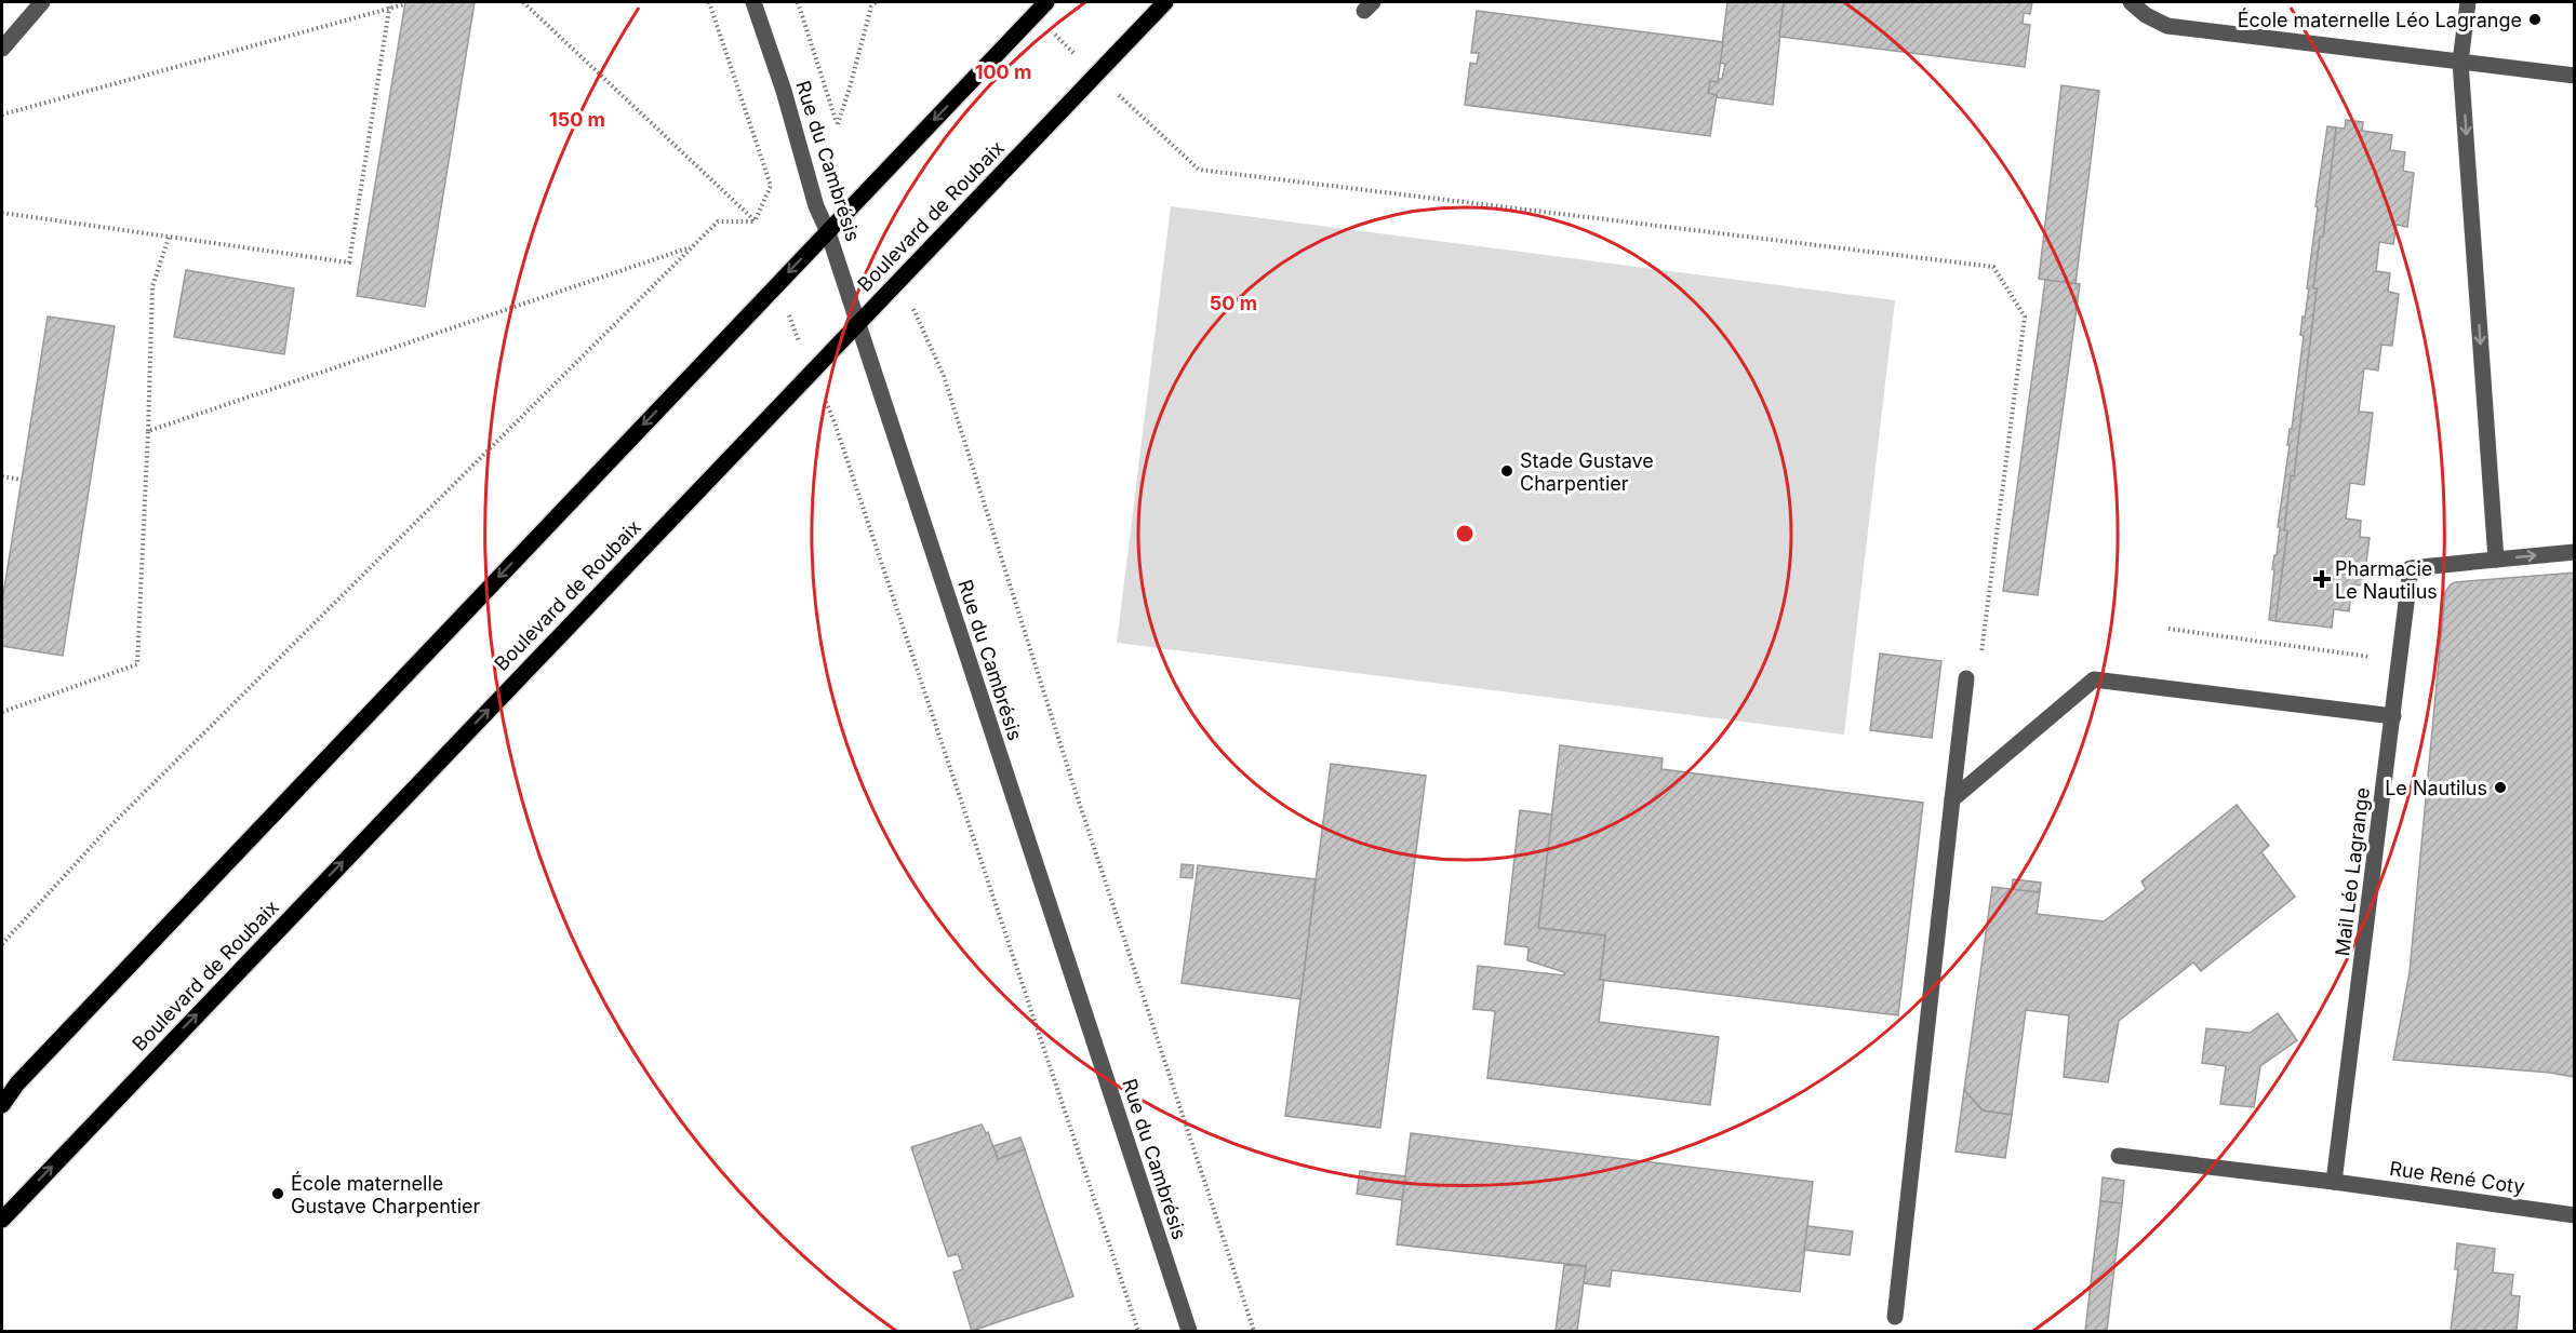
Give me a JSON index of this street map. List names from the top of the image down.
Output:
{
  "streets": {
    "main road": ["Boulevard de Roubaix"],
    "street": ["Rue du Cambrésis", "Mail Léo Lagrange", "Rue René Coty"]
  },
  "crossings": [
    ["Rue du Cambrésis", "Boulevard de Roubaix"],
    ["Mail Léo Lagrange", "Rue René Coty"]
  ],
  "places": {
    "other": [
      "École maternelle Léo Lagrange",
      "Stade Gustave Charpentier",
      "Le Nautilus",
      "École maternelle Gustave Charpentier"
    ],
    "health": ["Pharmacie Le Nautilus"]
  },
  "rings": ["100 m", "150 m", "50 m"]
}
